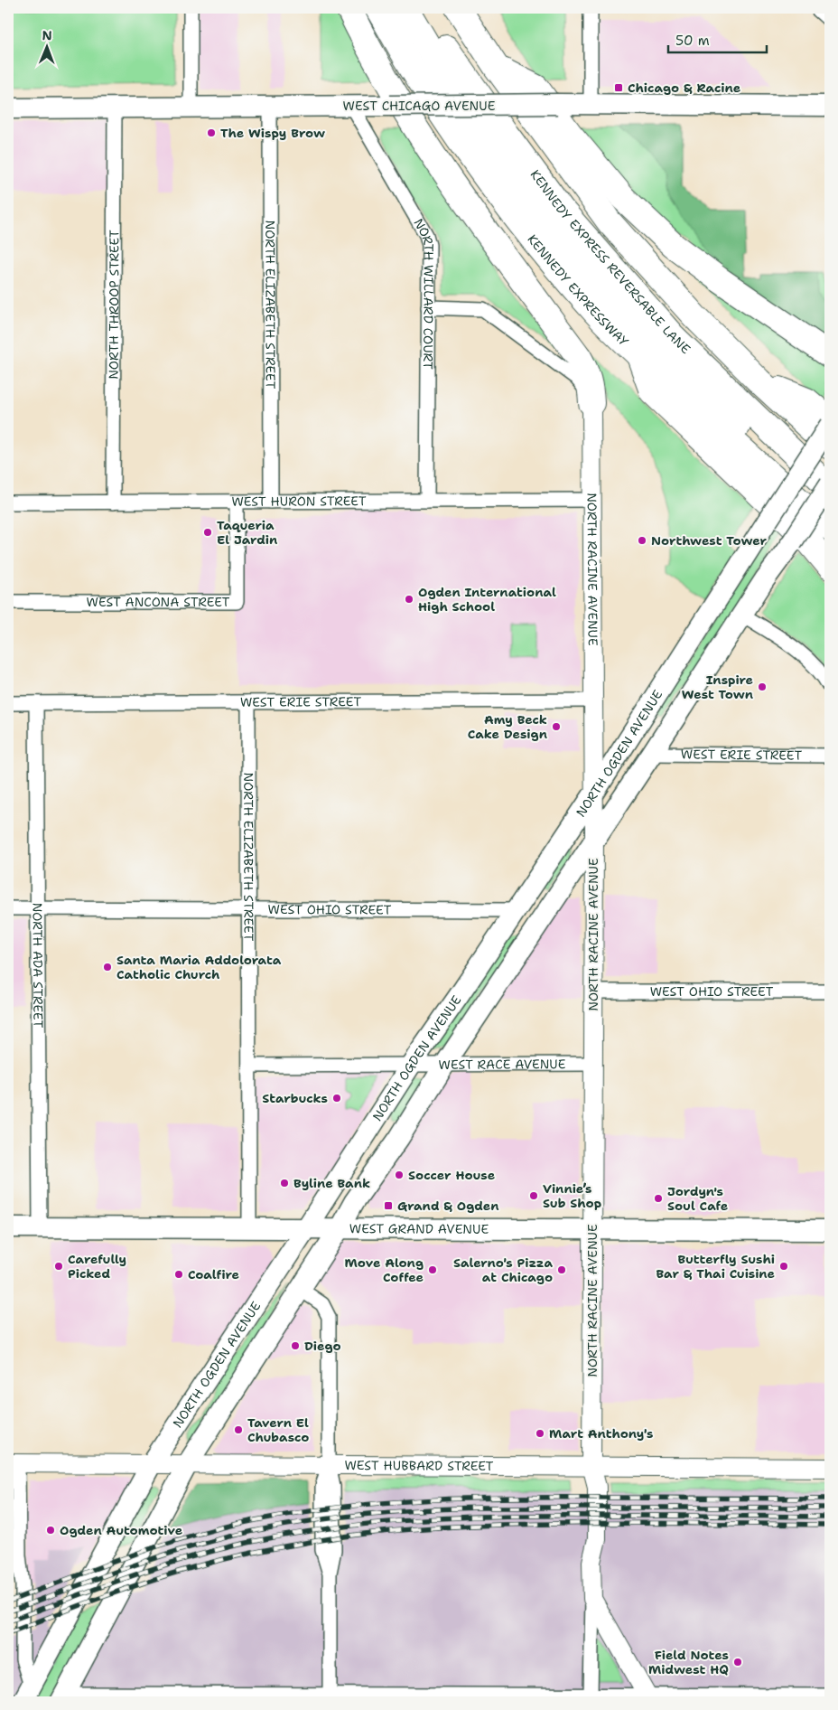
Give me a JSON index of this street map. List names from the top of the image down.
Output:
{
  "streets": {
    "highway": ["KENNEDY EXPRESS REVERSABLE LANE", "KENNEDY EXPRESSWAY"],
    "main road": ["WEST CHICAGO AVENUE", "NORTH OGDEN AVENUE", "WEST GRAND AVENUE"],
    "street": [
      "NORTH WILLARD COURT",
      "NORTH ELIZABETH STREET",
      "NORTH THROOP STREET",
      "WEST HURON STREET",
      "NORTH RACINE AVENUE",
      "WEST ANCONA STREET",
      "WEST ERIE STREET",
      "WEST OHIO STREET",
      "NORTH ADA STREET",
      "WEST RACE AVENUE",
      "WEST HUBBARD STREET"
    ]
  },
  "crossings": [
    ["WEST CHICAGO AVENUE", "NORTH WILLARD COURT"],
    ["WEST CHICAGO AVENUE", "NORTH ELIZABETH STREET"],
    ["WEST CHICAGO AVENUE", "NORTH THROOP STREET"],
    ["NORTH WILLARD COURT", "WEST HURON STREET"],
    ["NORTH ELIZABETH STREET", "WEST HURON STREET"],
    ["NORTH ELIZABETH STREET", "WEST ERIE STREET"],
    ["NORTH ELIZABETH STREET", "WEST OHIO STREET"],
    ["NORTH ELIZABETH STREET", "WEST RACE AVENUE"],
    ["NORTH ELIZABETH STREET", "WEST GRAND AVENUE"],
    ["NORTH THROOP STREET", "WEST HURON STREET"],
    ["WEST HURON STREET", "NORTH RACINE AVENUE"],
    ["WEST HURON STREET", "WEST ANCONA STREET"],
    ["NORTH RACINE AVENUE", "WEST ERIE STREET"],
    ["NORTH RACINE AVENUE", "NORTH OGDEN AVENUE"],
    ["NORTH RACINE AVENUE", "WEST OHIO STREET"],
    ["NORTH RACINE AVENUE", "WEST RACE AVENUE"],
    ["NORTH RACINE AVENUE", "WEST GRAND AVENUE"],
    ["NORTH RACINE AVENUE", "WEST HUBBARD STREET"],
    ["WEST ERIE STREET", "NORTH OGDEN AVENUE"],
    ["WEST ERIE STREET", "NORTH ADA STREET"],
    ["NORTH OGDEN AVENUE", "WEST OHIO STREET"],
    ["NORTH OGDEN AVENUE", "WEST RACE AVENUE"],
    ["NORTH OGDEN AVENUE", "WEST GRAND AVENUE"],
    ["NORTH OGDEN AVENUE", "WEST HUBBARD STREET"],
    ["WEST OHIO STREET", "NORTH ADA STREET"],
    ["NORTH ADA STREET", "WEST GRAND AVENUE"]
  ],
  "places": {
    "transit": ["Chicago & Racine", "Grand & Ogden"],
    "other": [
      "The Wispy Brow",
      "Taqueria El Jardin",
      "Northwest Tower",
      "Ogden International High School",
      "Inspire West Town",
      "Amy Beck Cake Design",
      "Santa Maria Addolorata Catholic Church",
      "Starbucks",
      "Soccer House",
      "Byline Bank",
      "Vinnie’s Sub Shop",
      "Jordyn's Soul Cafe",
      "Carefully Picked",
      "Butterfly Sushi Bar & Thai Cuisine",
      "Move Along Coffee",
      "Salerno's Pizza at Chicago",
      "Coalfire",
      "Diego",
      "Tavern El Chubasco",
      "Mart Anthony's",
      "Ogden Automotive",
      "Field Notes Midwest HQ"
    ]
  },
  "scale_bar": "50 m",
  "north": "top"
}
